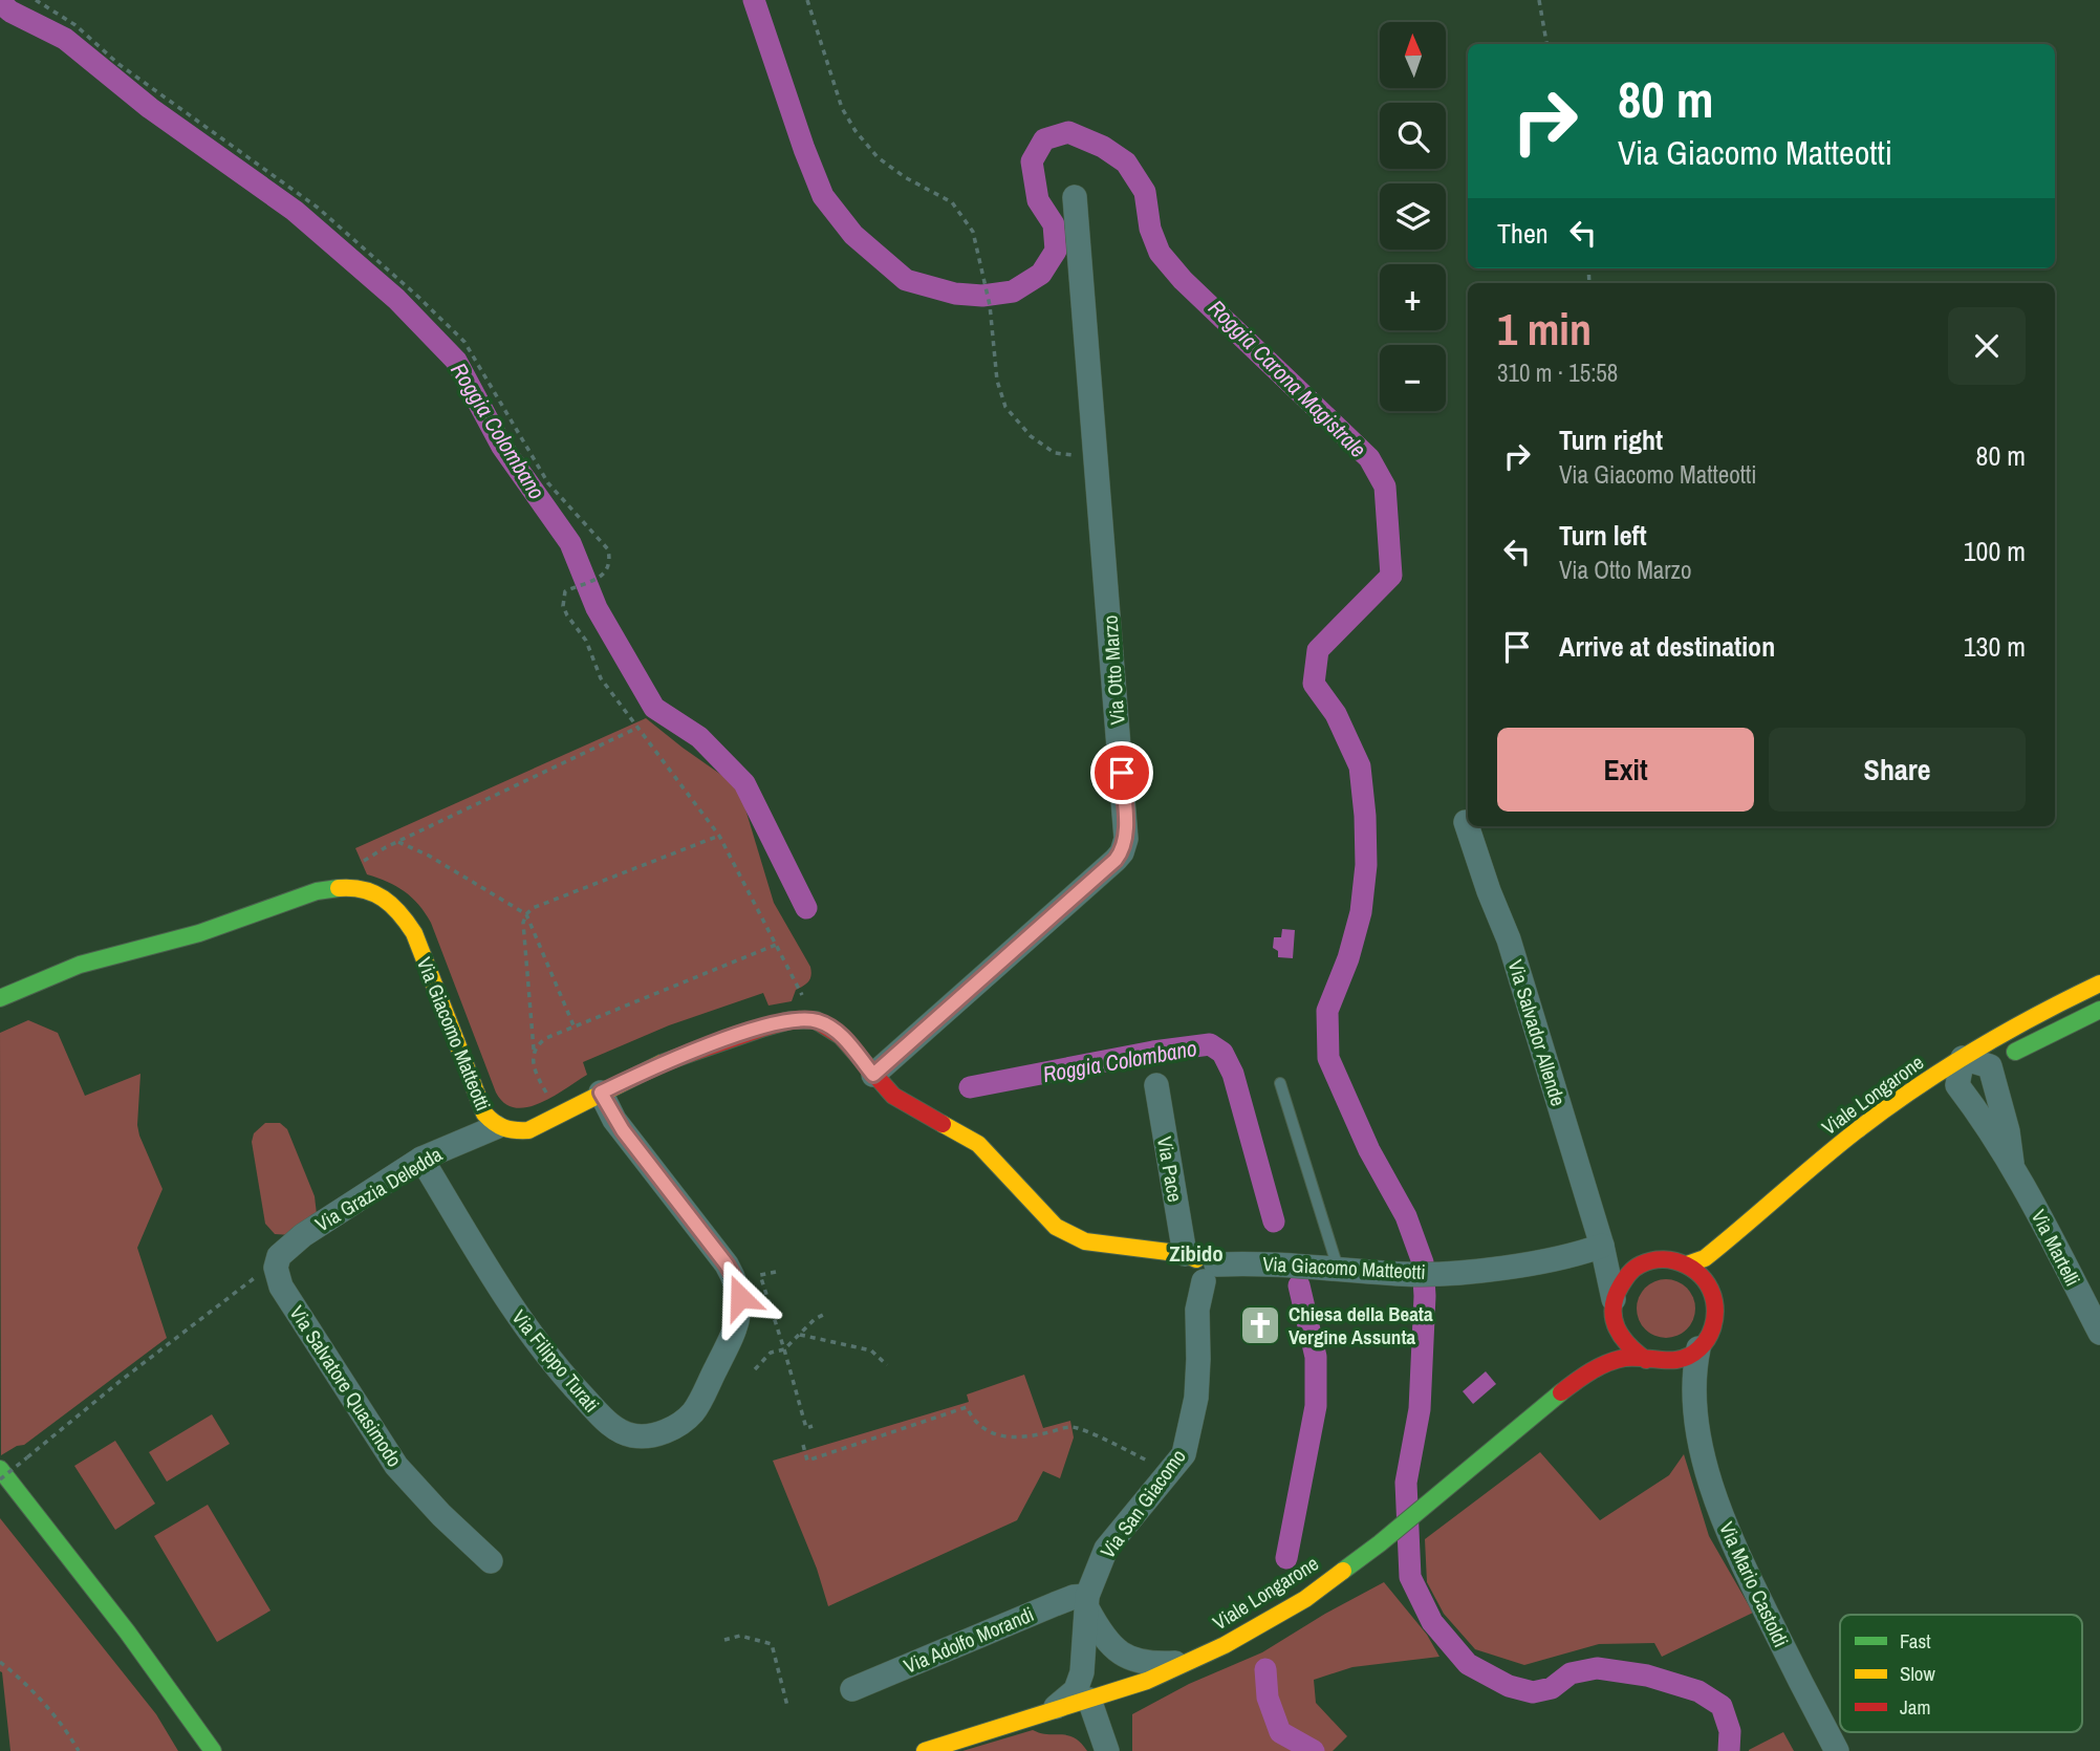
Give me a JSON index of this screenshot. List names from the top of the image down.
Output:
{
  "streets": {
    "main road": ["Via Giacomo Matteotti", "Viale Longarone"],
    "street": [
      "Via Otto Marzo",
      "Via Salvador Allende",
      "Via Pace",
      "Via Grazia Deledda",
      "Via Martelli",
      "Via Filippo Turati",
      "Via Salvatore Quasimodo",
      "Via San Giacomo",
      "Via Mario Castoldi",
      "Via Adolfo Morandi"
    ]
  },
  "crossings": [
    ["Via Otto Marzo", "Via Giacomo Matteotti"],
    ["Via Salvador Allende", "Via Giacomo Matteotti"],
    ["Via Salvador Allende", "Viale Longarone"],
    ["Via Salvador Allende", "Via Mario Castoldi"],
    ["Via Giacomo Matteotti", "Via Pace"],
    ["Via Giacomo Matteotti", "Via Grazia Deledda"],
    ["Via Giacomo Matteotti", "Via Filippo Turati"],
    ["Via Giacomo Matteotti", "Via San Giacomo"],
    ["Viale Longarone", "Via San Giacomo"],
    ["Viale Longarone", "Via Mario Castoldi"],
    ["Via Pace", "Via San Giacomo"],
    ["Via Grazia Deledda", "Via Filippo Turati"],
    ["Via Grazia Deledda", "Via Salvatore Quasimodo"],
    ["Via San Giacomo", "Via Adolfo Morandi"]
  ],
  "districts": ["Zibido"],
  "water": ["Roggia Carona Magistrale", "Roggia Colombano"],
  "places": {
    "church": ["Chiesa della Beata Vergine Assunta"]
  },
  "legend": ["Fast", "Slow", "Jam"],
  "north": "top",
  "page": {
    "map_buttons": ["+", "−"],
    "turn": ["80 m", "Via Giacomo Matteotti"],
    "then": "Then",
    "heading": ["1 min", "310 m · 15:58"],
    "list": [
      {
        "name": "Turn right",
        "note": "Via Giacomo Matteotti",
        "value": "80 m"
      },
      {
        "name": "Turn left",
        "note": "Via Otto Marzo",
        "value": "100 m"
      },
      {
        "name": "Arrive at destination",
        "value": "130 m"
      }
    ],
    "buttons": ["Exit", "Share"]
  }
}
